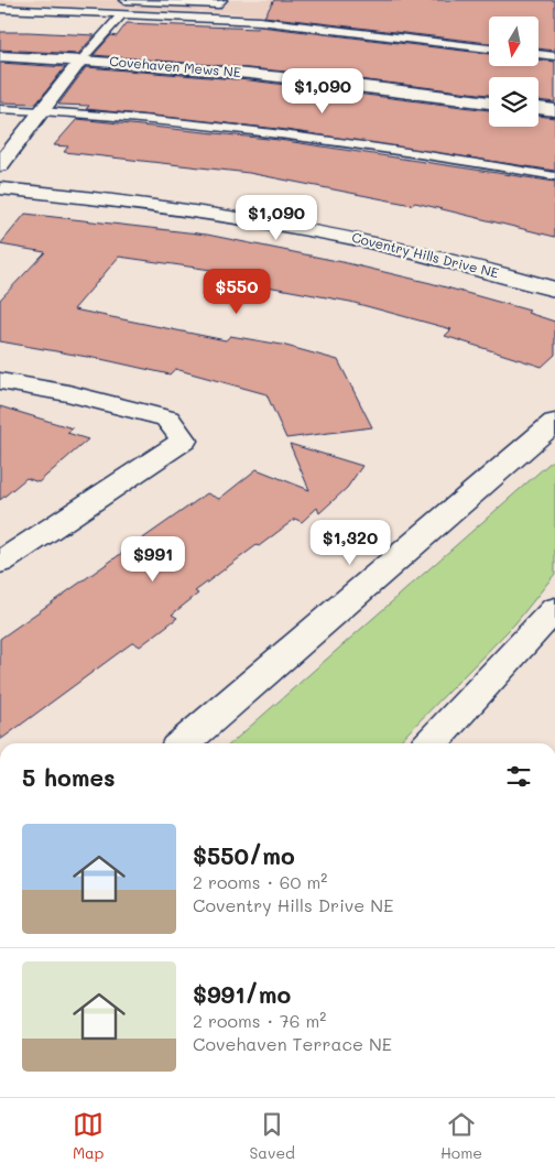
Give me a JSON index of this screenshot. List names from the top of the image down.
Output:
{
  "streets": {
    "street": ["Covehaven Mews NE", "Coventry Hills Drive NE"]
  },
  "north": "bottom",
  "page": {
    "price": [
      "$1,090",
      "$1,090",
      "$550",
      "$1,320",
      "$991"
    ],
    "heading": "5 homes",
    "list": [
      {
        "name": "$550/mo",
        "note": "2 rooms · 60 m² · Coventry Hills Drive NE"
      },
      {
        "name": "$991/mo",
        "note": "2 rooms · 76 m² · Covehaven Terrace NE"
      }
    ],
    "tabs": ["Map", "Saved", "Home"]
  }
}
